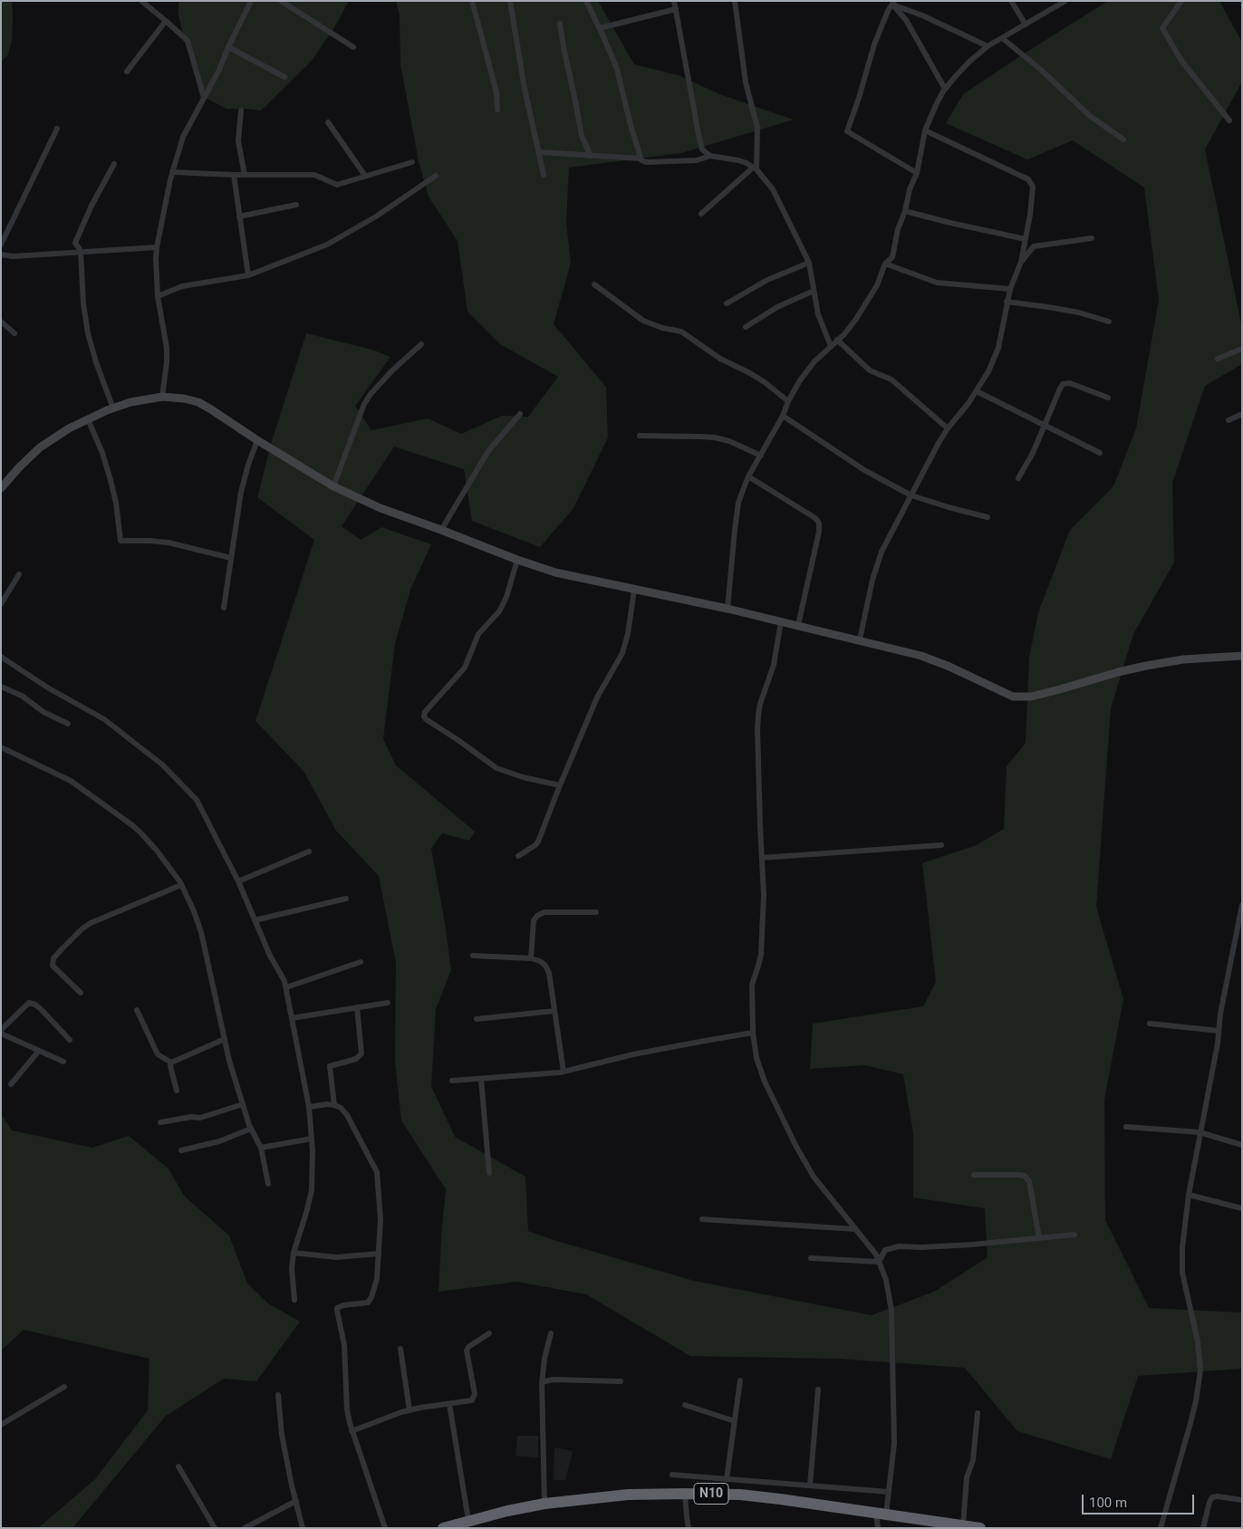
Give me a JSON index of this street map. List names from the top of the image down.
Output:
{
  "streets": {
    "highway": ["N10"]
  },
  "scale_bar": "100 m"
}
